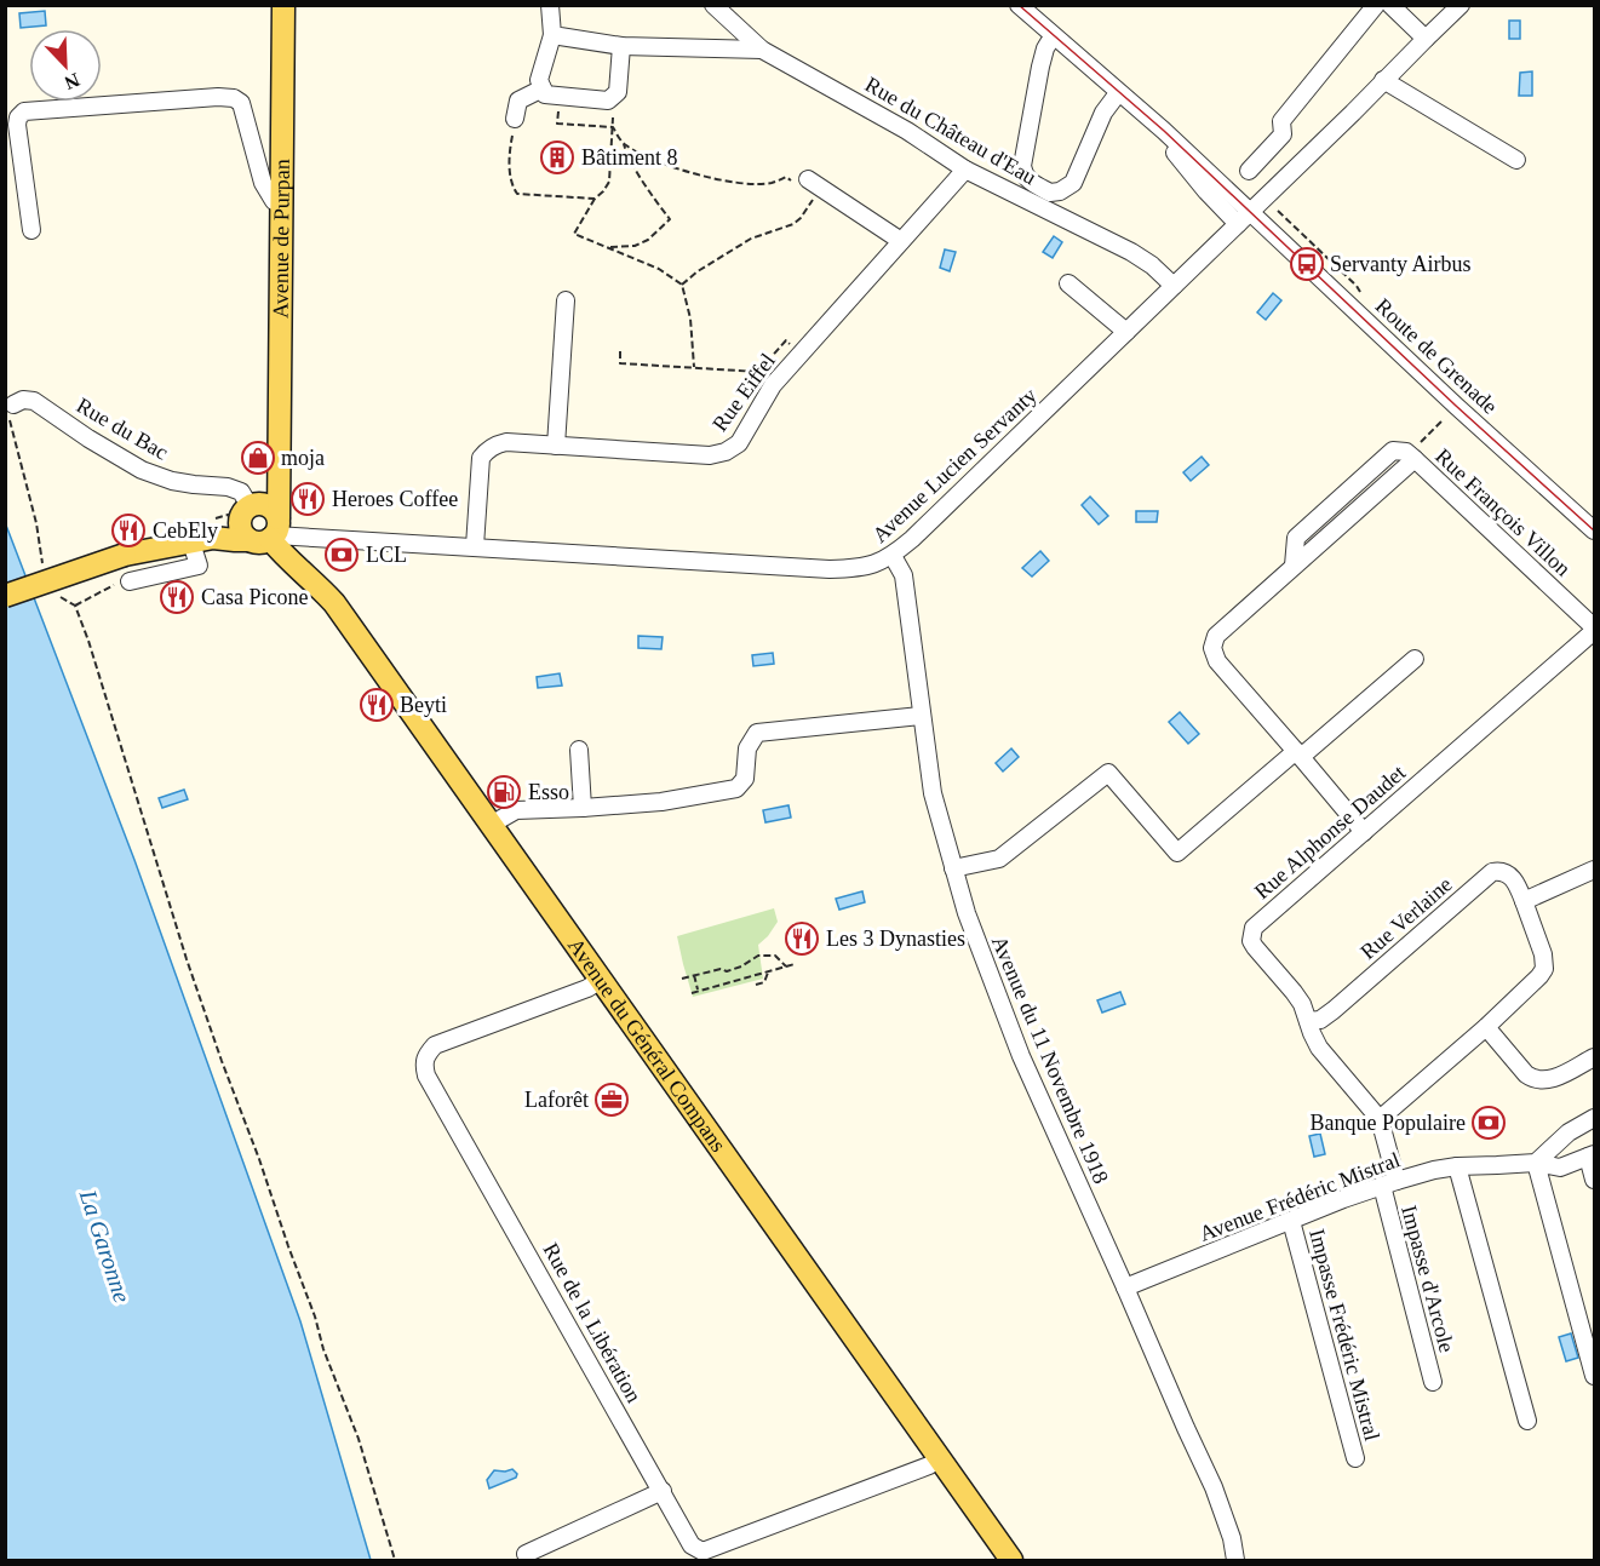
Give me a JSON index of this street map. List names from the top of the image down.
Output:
{
  "streets": {
    "main road": ["Avenue de Purpan", "Avenue du Général Compans"],
    "street": [
      "Rue du Château d'Eau",
      "Route de Grenade",
      "Rue Eiffel",
      "Rue du Bac",
      "Avenue Lucien Servanty",
      "Rue François Villon",
      "Rue Alphonse Daudet",
      "Rue Verlaine",
      "Avenue du 11 Novembre 1918",
      "Avenue Frédéric Mistral",
      "Impasse d'Arcole",
      "Rue de la Libération",
      "Impasse Frédéric Mistral"
    ]
  },
  "crossings": [
    ["Rue du Château d'Eau", "Rue Eiffel"],
    ["Rue du Château d'Eau", "Avenue Lucien Servanty"],
    ["Avenue de Purpan", "Avenue Lucien Servanty"],
    ["Avenue de Purpan", "Avenue du Général Compans"],
    ["Route de Grenade", "Avenue Lucien Servanty"],
    ["Rue Eiffel", "Avenue Lucien Servanty"],
    ["Avenue Lucien Servanty", "Avenue du Général Compans"],
    ["Avenue Lucien Servanty", "Avenue du 11 Novembre 1918"],
    ["Rue François Villon", "Rue Alphonse Daudet"],
    ["Rue Alphonse Daudet", "Rue Verlaine"],
    ["Rue Alphonse Daudet", "Avenue Frédéric Mistral"],
    ["Rue Alphonse Daudet", "Impasse d'Arcole"],
    ["Avenue du Général Compans", "Rue de la Libération"],
    ["Avenue du 11 Novembre 1918", "Avenue Frédéric Mistral"],
    ["Avenue Frédéric Mistral", "Impasse d'Arcole"],
    ["Avenue Frédéric Mistral", "Impasse Frédéric Mistral"]
  ],
  "water": ["La Garonne"],
  "places": {
    "building": ["Bâtiment 8"],
    "bus stop": ["Servanty Airbus"],
    "shop": ["moja"],
    "restaurant": [
      "Heroes Coffee",
      "CebEly",
      "Casa Picone",
      "Beyti",
      "Les 3 Dynasties"
    ],
    "bank": ["LCL", "Banque Populaire"],
    "fuel station": ["Esso"],
    "office": ["Laforêt"]
  },
  "north": "bottom right"
}
